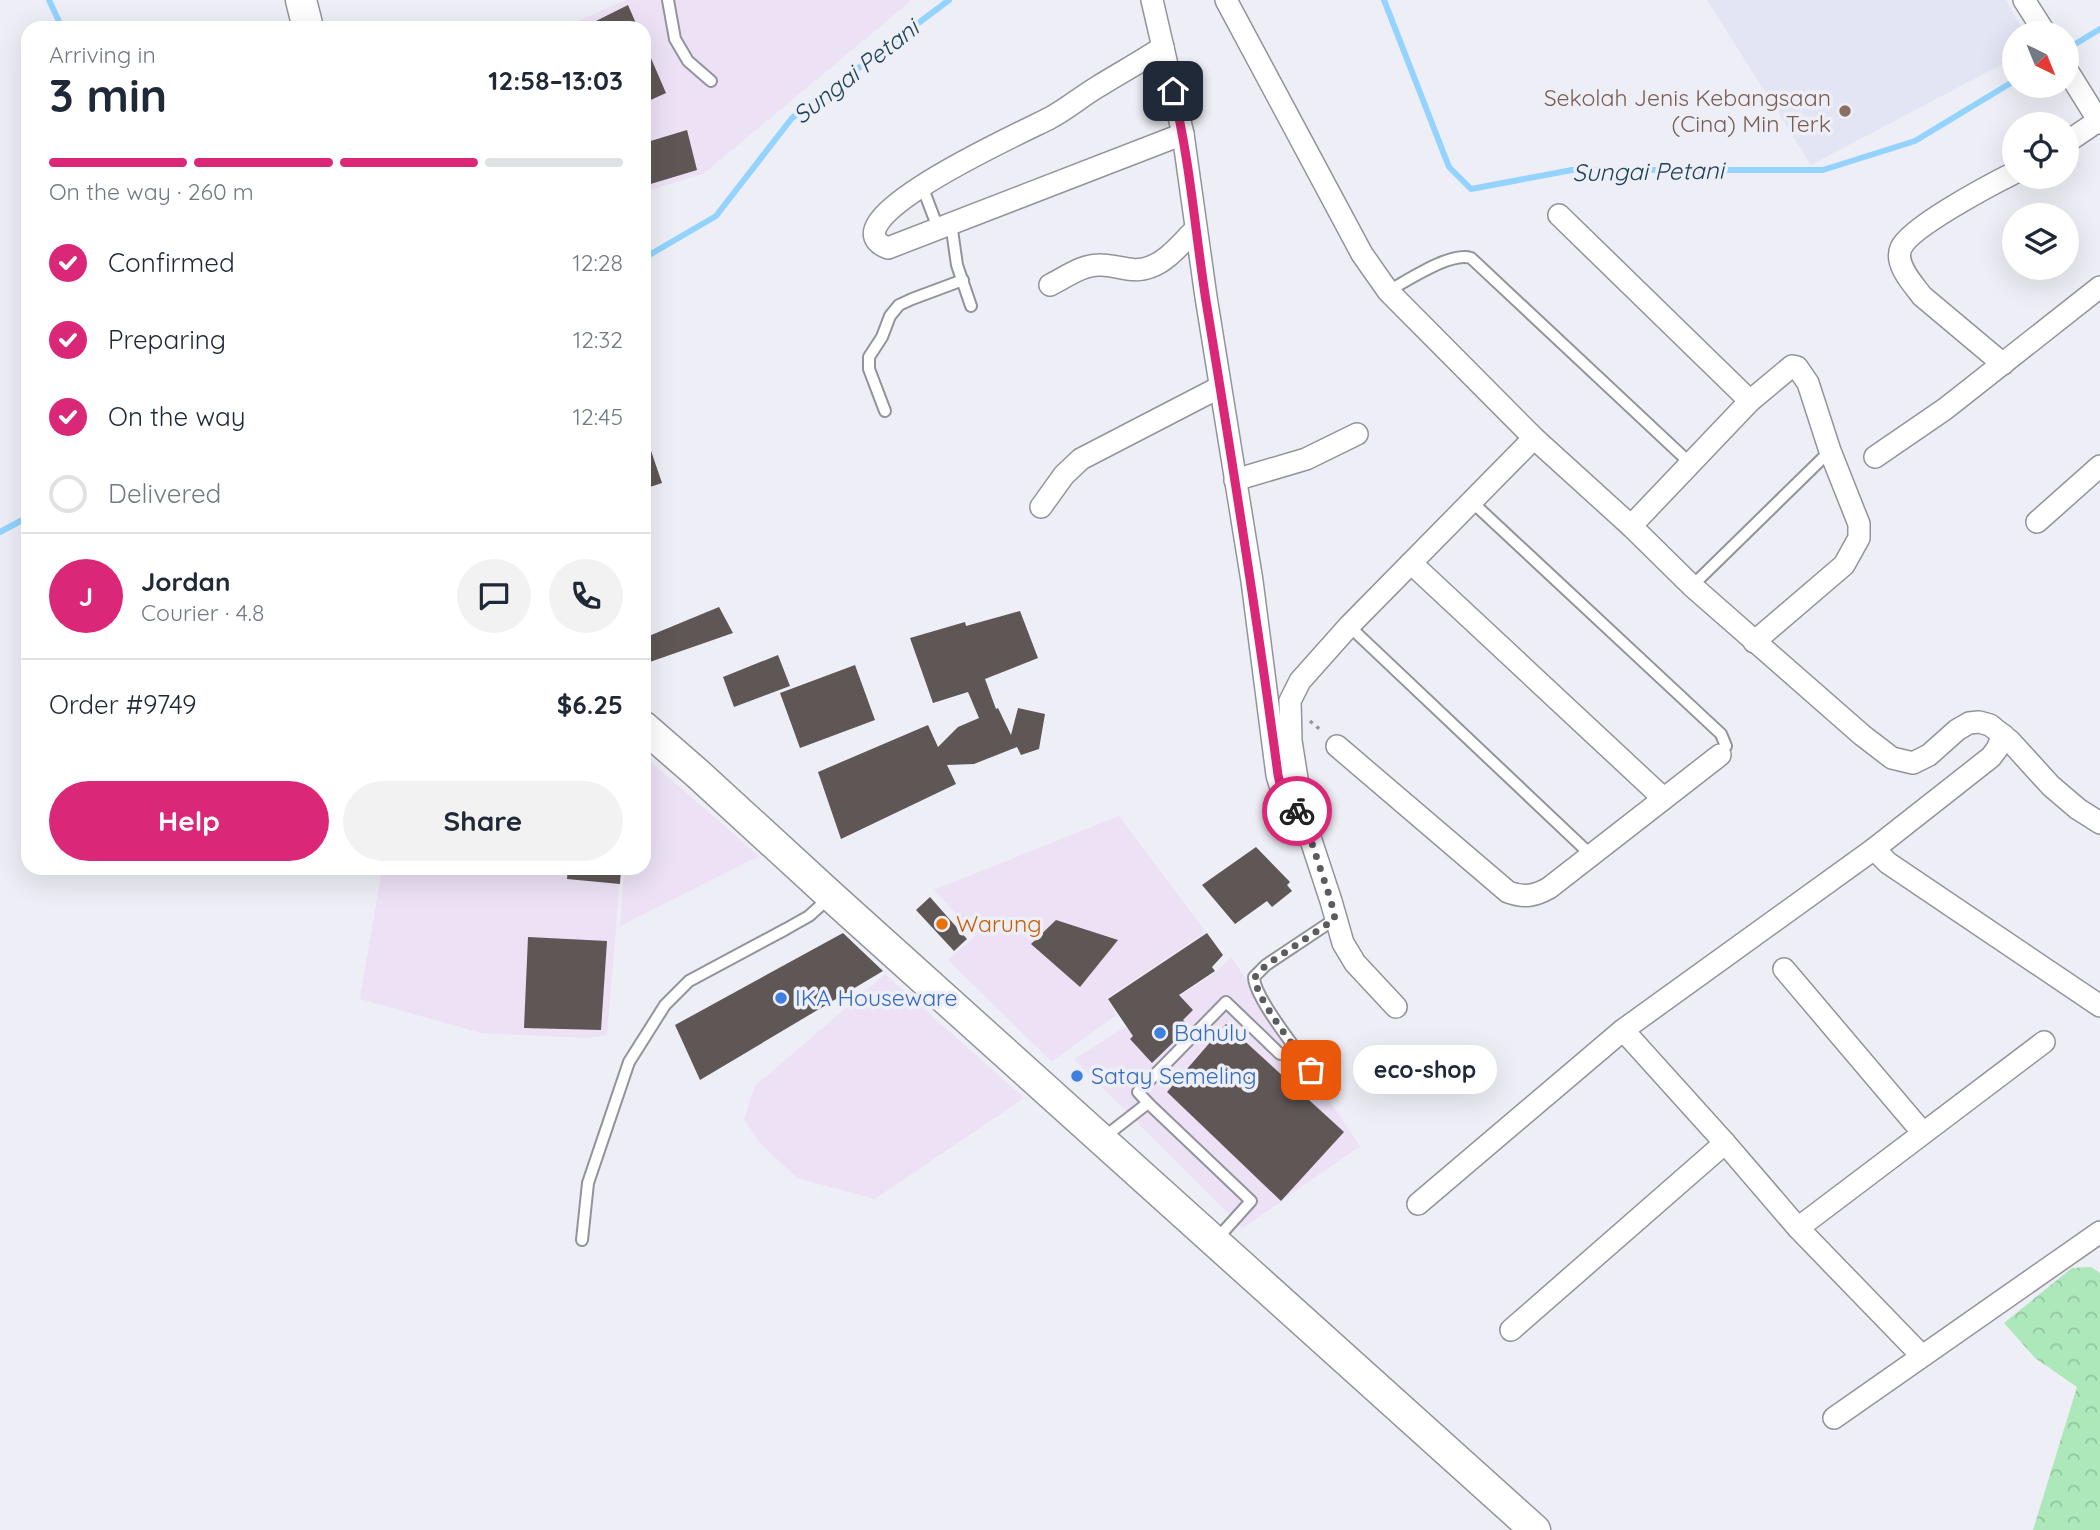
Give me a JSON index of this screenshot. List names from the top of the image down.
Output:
{
  "water": ["Sungai Petani"],
  "places": [
    "Sekolah Jenis Kebangsaan (Cina) Min Terk",
    "Warung",
    "IKA Houseware",
    "Bahulu",
    "eco-shop",
    "Satay Semeling"
  ],
  "north": "bottom right",
  "page": {
    "heading": ["3 min", "Arriving in", "12:58–13:03"],
    "panel": [
      "Jordan",
      "Courier · 4.8",
      "Order #9749",
      "$6.25"
    ],
    "bar": "On the way · 260 m",
    "list": [
      ["Confirmed", "12:28"],
      ["Preparing", "12:32"],
      ["On the way", "12:45"],
      "Delivered"
    ],
    "round": "J",
    "buttons": ["Help", "Share"],
    "bubble": "eco-shop"
  }
}
